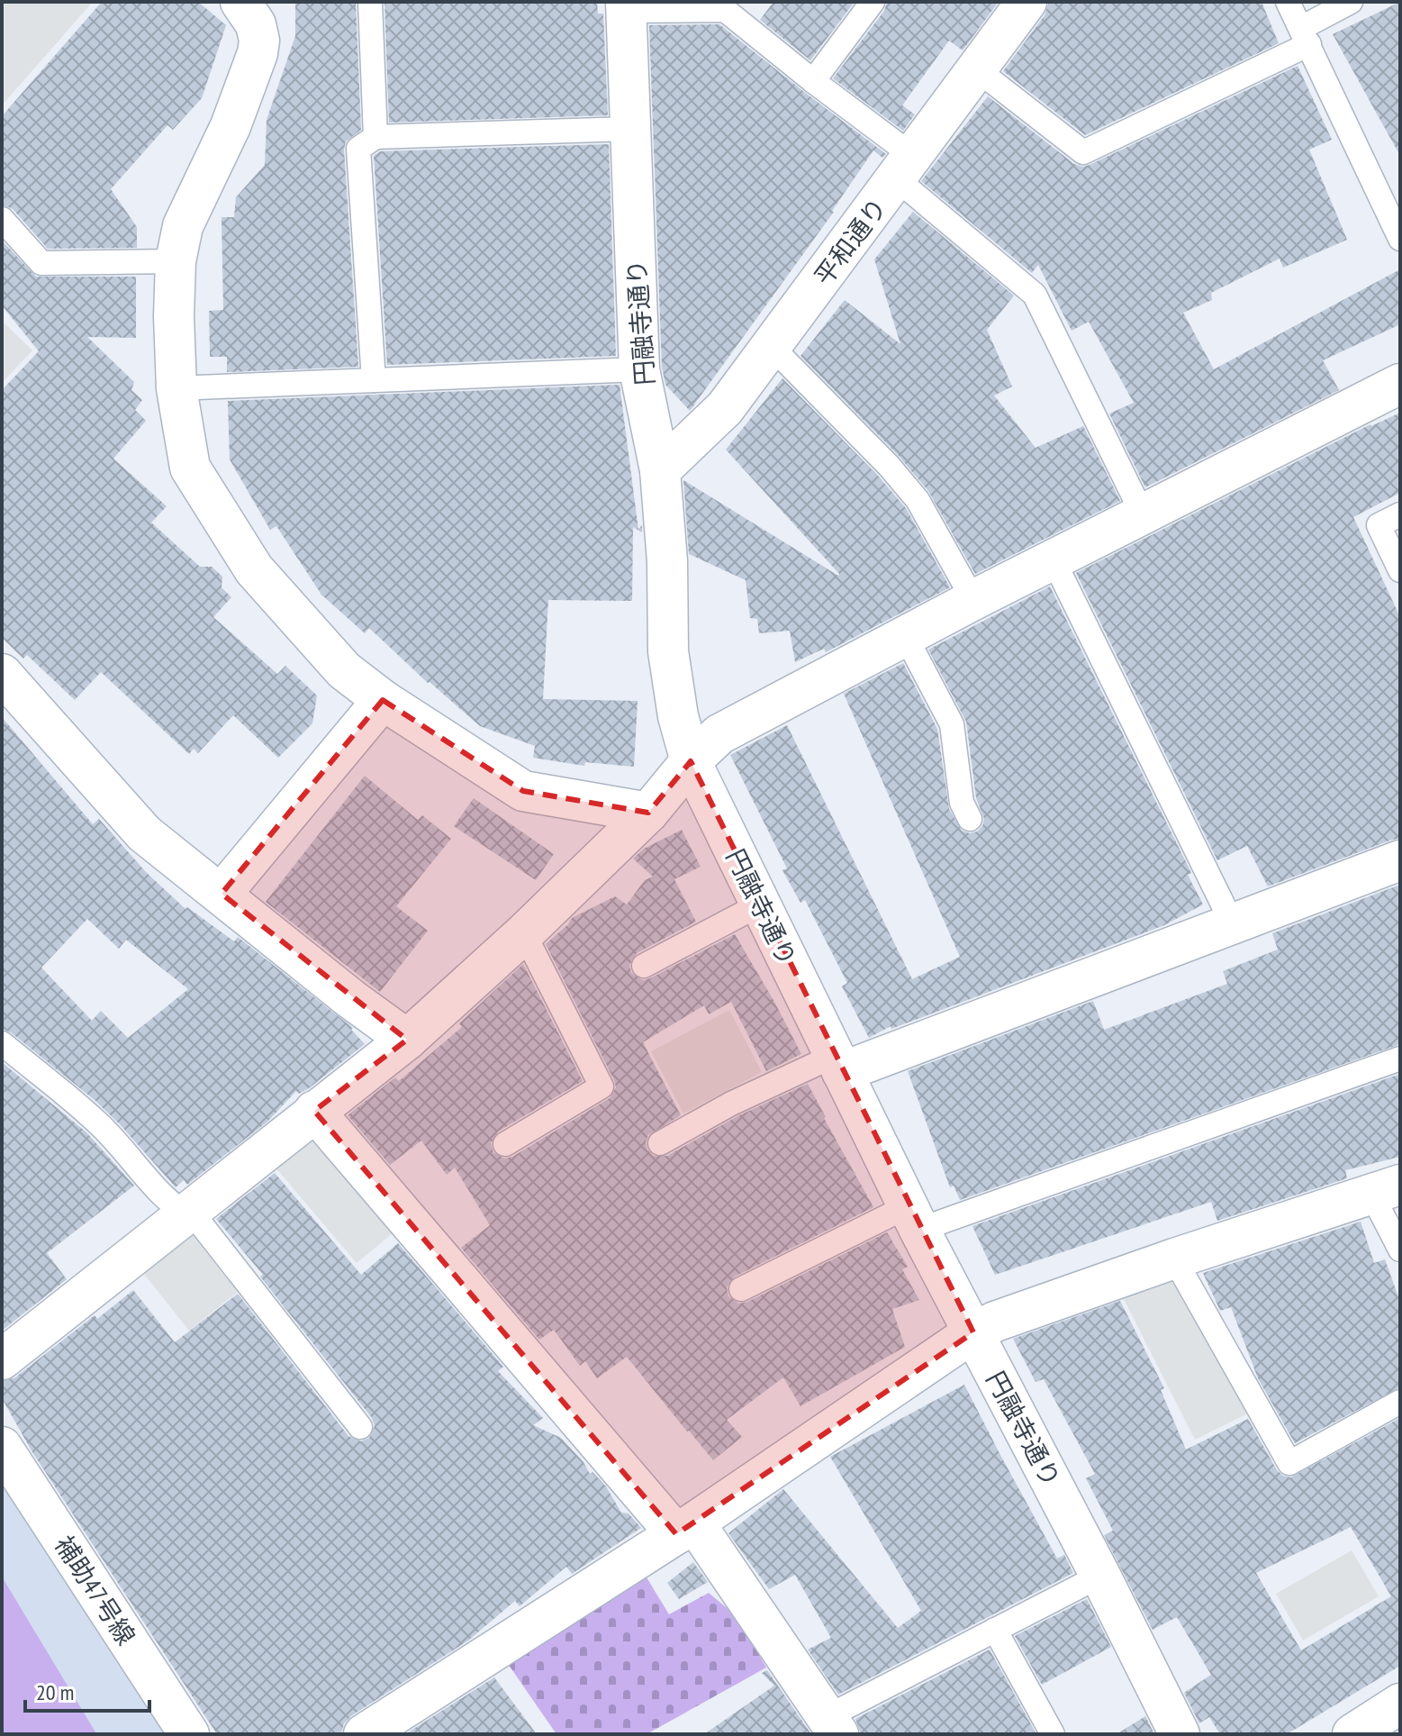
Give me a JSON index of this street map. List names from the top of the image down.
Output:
{
  "streets": {
    "street": ["平和通り", "円融寺通り", "補助47号線"]
  },
  "crossings": [
    ["平和通り", "円融寺通り"]
  ],
  "scale_bar": "20 m"
}
